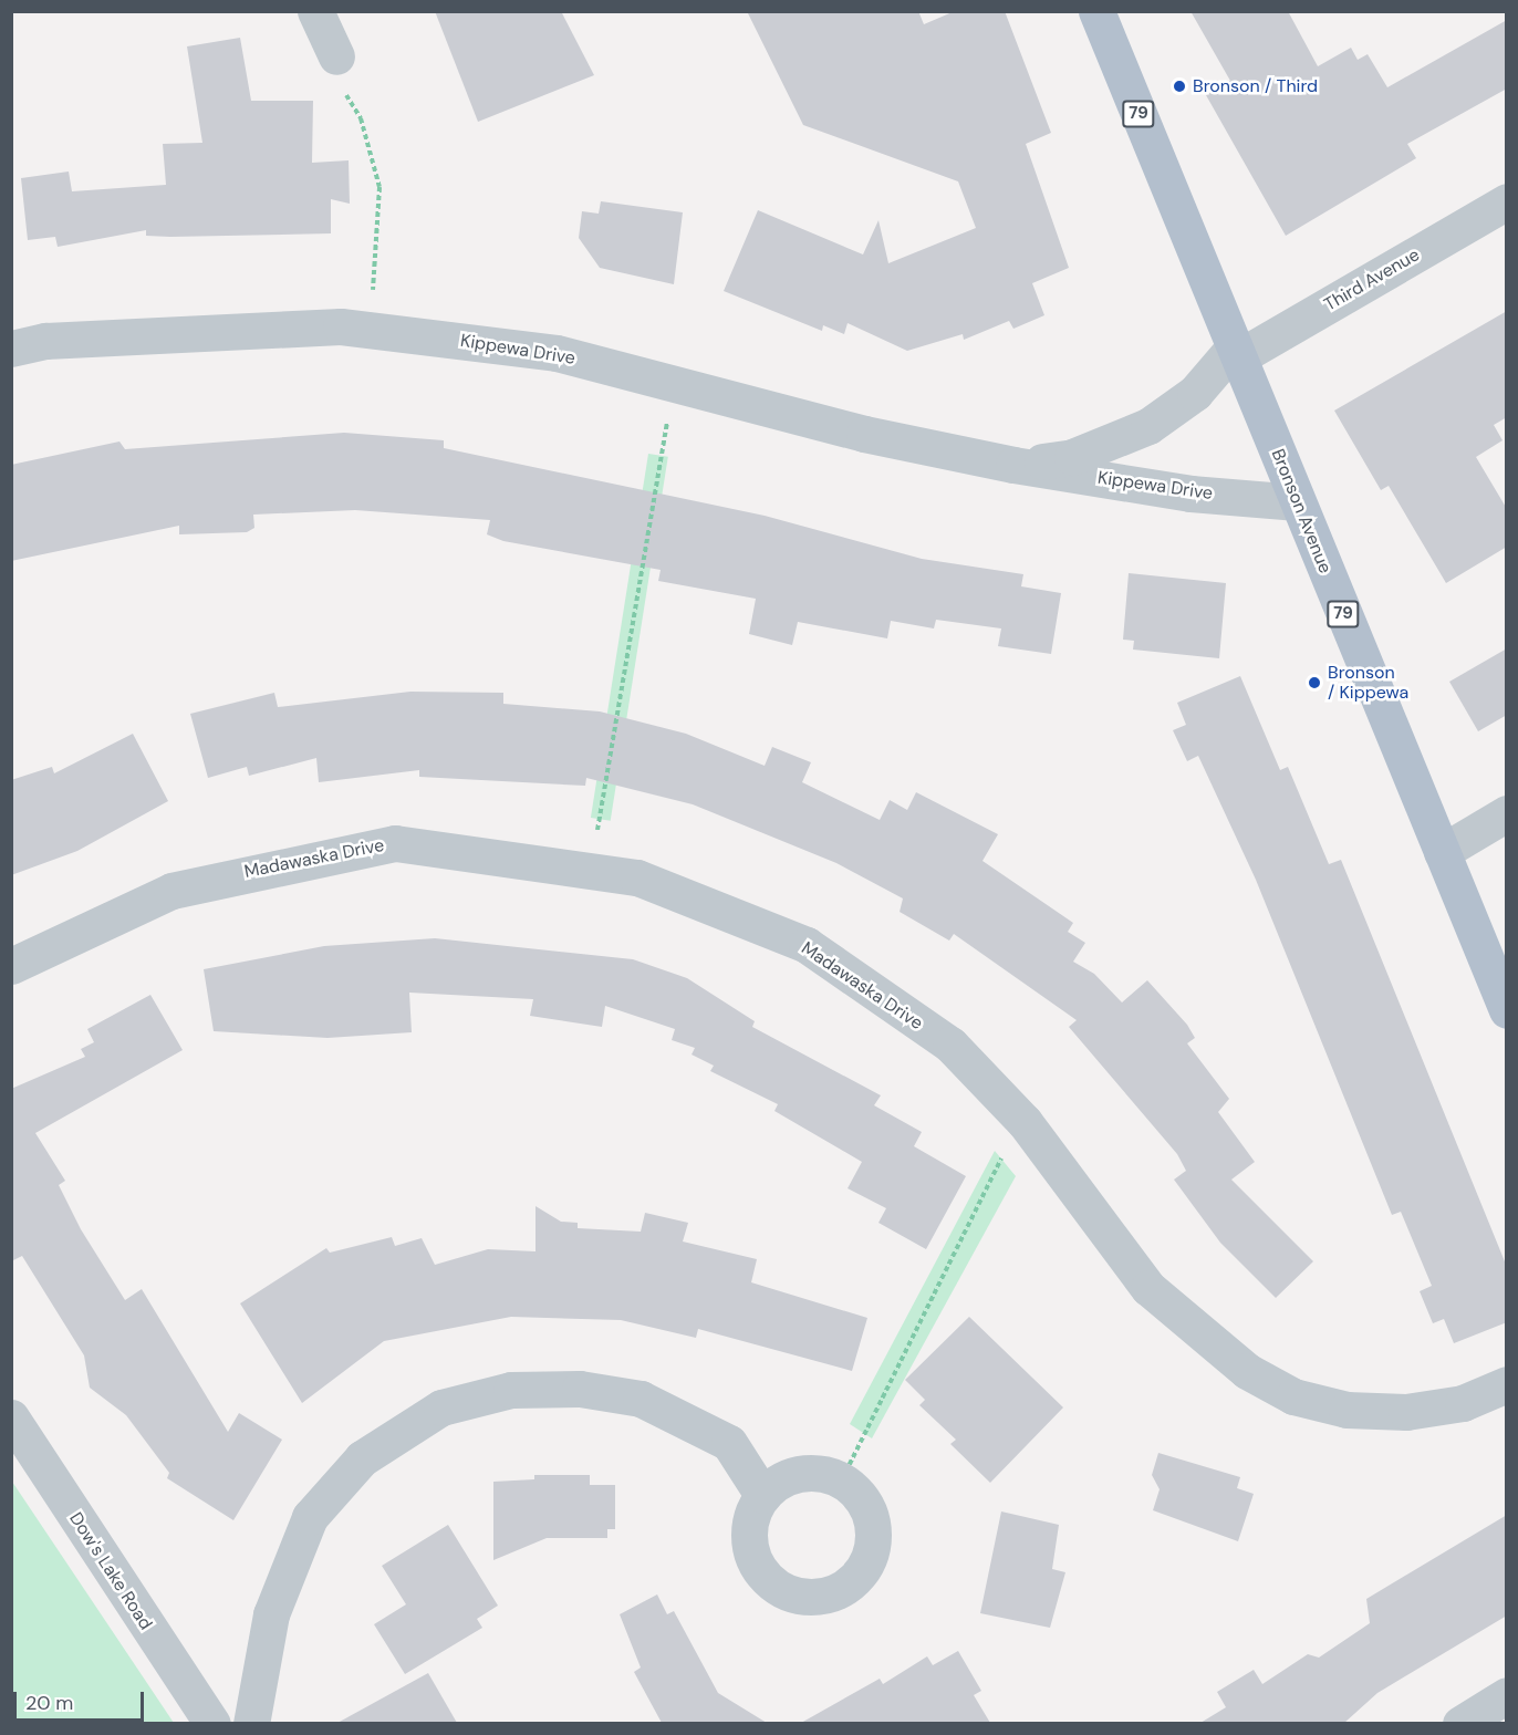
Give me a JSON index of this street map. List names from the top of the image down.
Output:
{
  "streets": {
    "main road": ["79", "Bronson Avenue"],
    "street": [
      "Third Avenue",
      "Kippewa Drive",
      "Madawaska Drive",
      "Dow's Lake Road"
    ]
  },
  "crossings": [
    ["Third Avenue", "Kippewa Drive"],
    ["Third Avenue", "Bronson Avenue"],
    ["Kippewa Drive", "Bronson Avenue"]
  ],
  "places": ["Bronson / Third", "Bronson / Kippewa"],
  "scale_bar": "20 m"
}
